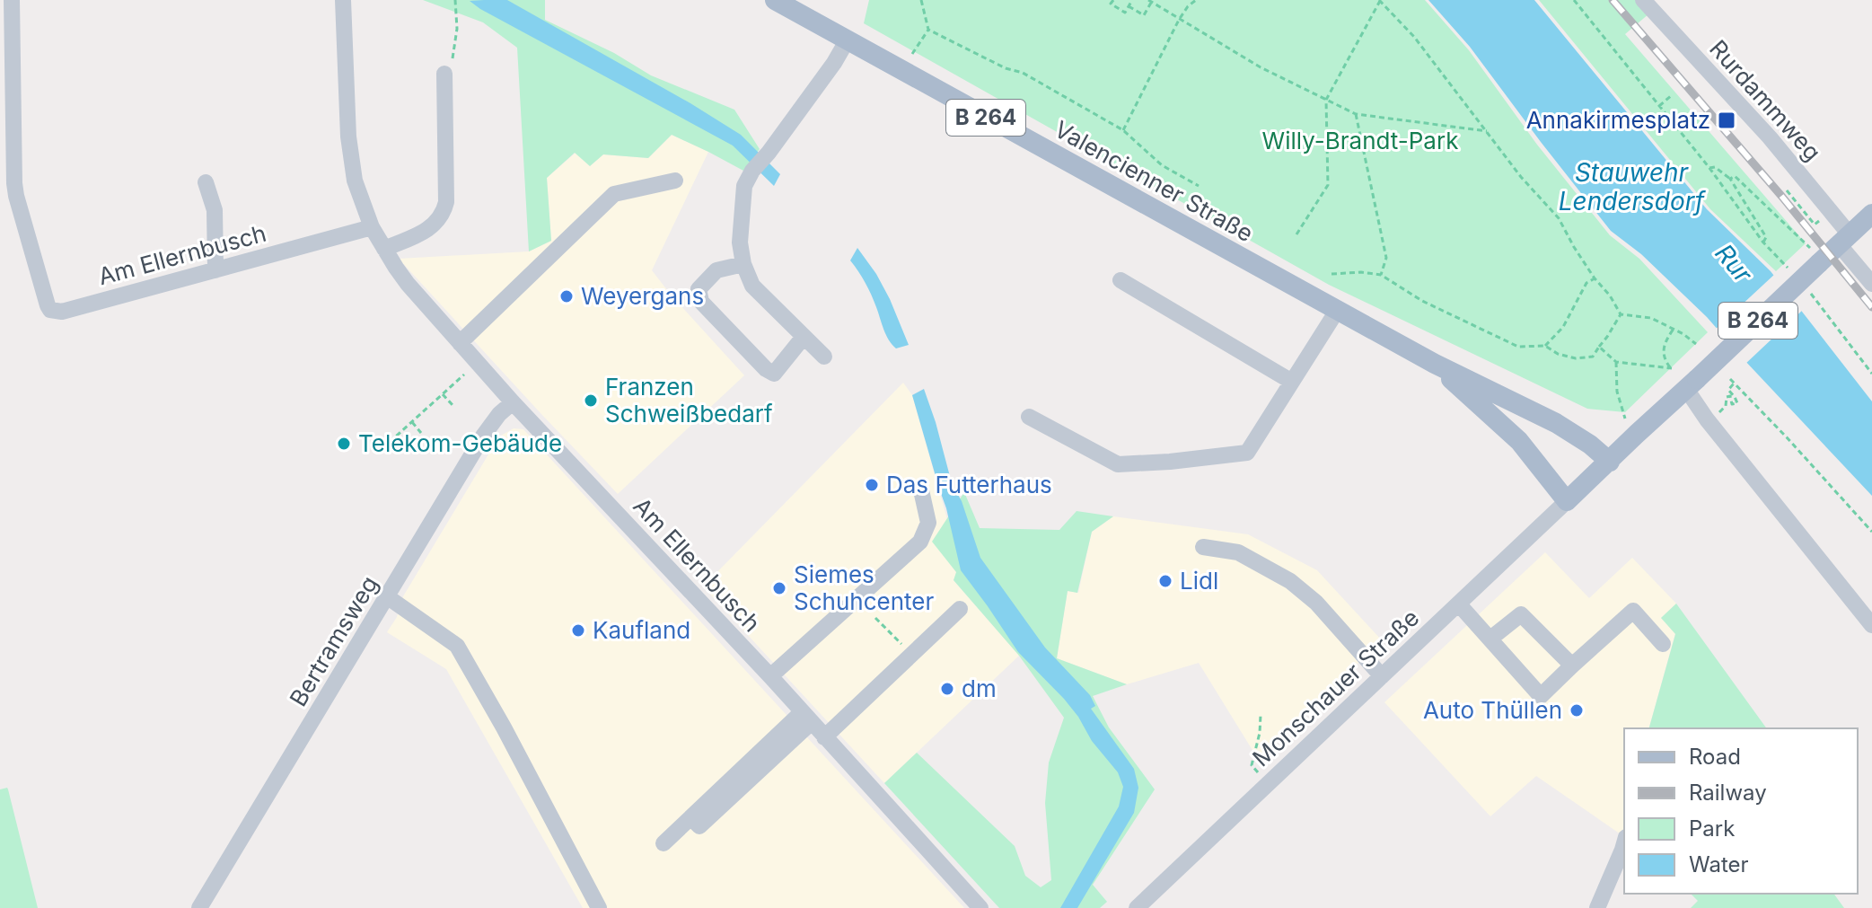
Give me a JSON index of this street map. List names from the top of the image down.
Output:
{
  "streets": {
    "main road": ["B 264", "Valencienner Straße"],
    "street": [
      "Rurdammweg",
      "Am Ellernbusch",
      "Bertramsweg",
      "Monschauer Straße"
    ]
  },
  "crossings": [
    ["Rurdammweg", "B 264"],
    ["B 264", "Valencienner Straße"],
    ["B 264", "Monschauer Straße"],
    ["Valencienner Straße", "Monschauer Straße"],
    ["Am Ellernbusch", "Bertramsweg"]
  ],
  "water": ["Stauwehr Lendersdorf", "Rur"],
  "parks": ["Willy-Brandt-Park"],
  "places": {
    "transit": ["Annakirmesplatz"],
    "other": [
      "Weyergans",
      "Franzen Schweißbedarf",
      "Telekom-Gebäude",
      "Das Futterhaus",
      "Lidl",
      "Siemes Schuhcenter",
      "Kaufland",
      "dm",
      "Auto Thüllen"
    ]
  },
  "legend": [
    "Road",
    "Railway",
    "Park",
    "Water"
  ]
}
